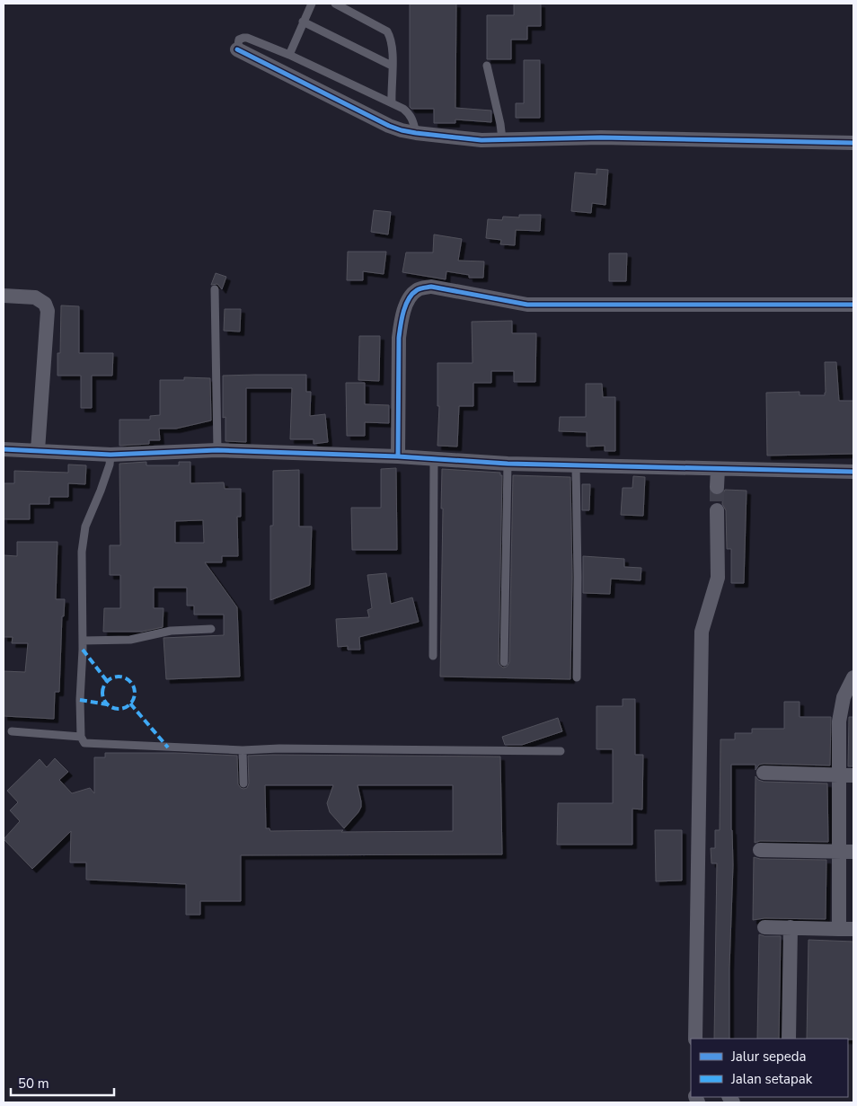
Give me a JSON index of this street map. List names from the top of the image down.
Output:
{
  "legend": ["Jalur sepeda", "Jalan setapak"],
  "scale_bar": "50 m"
}
